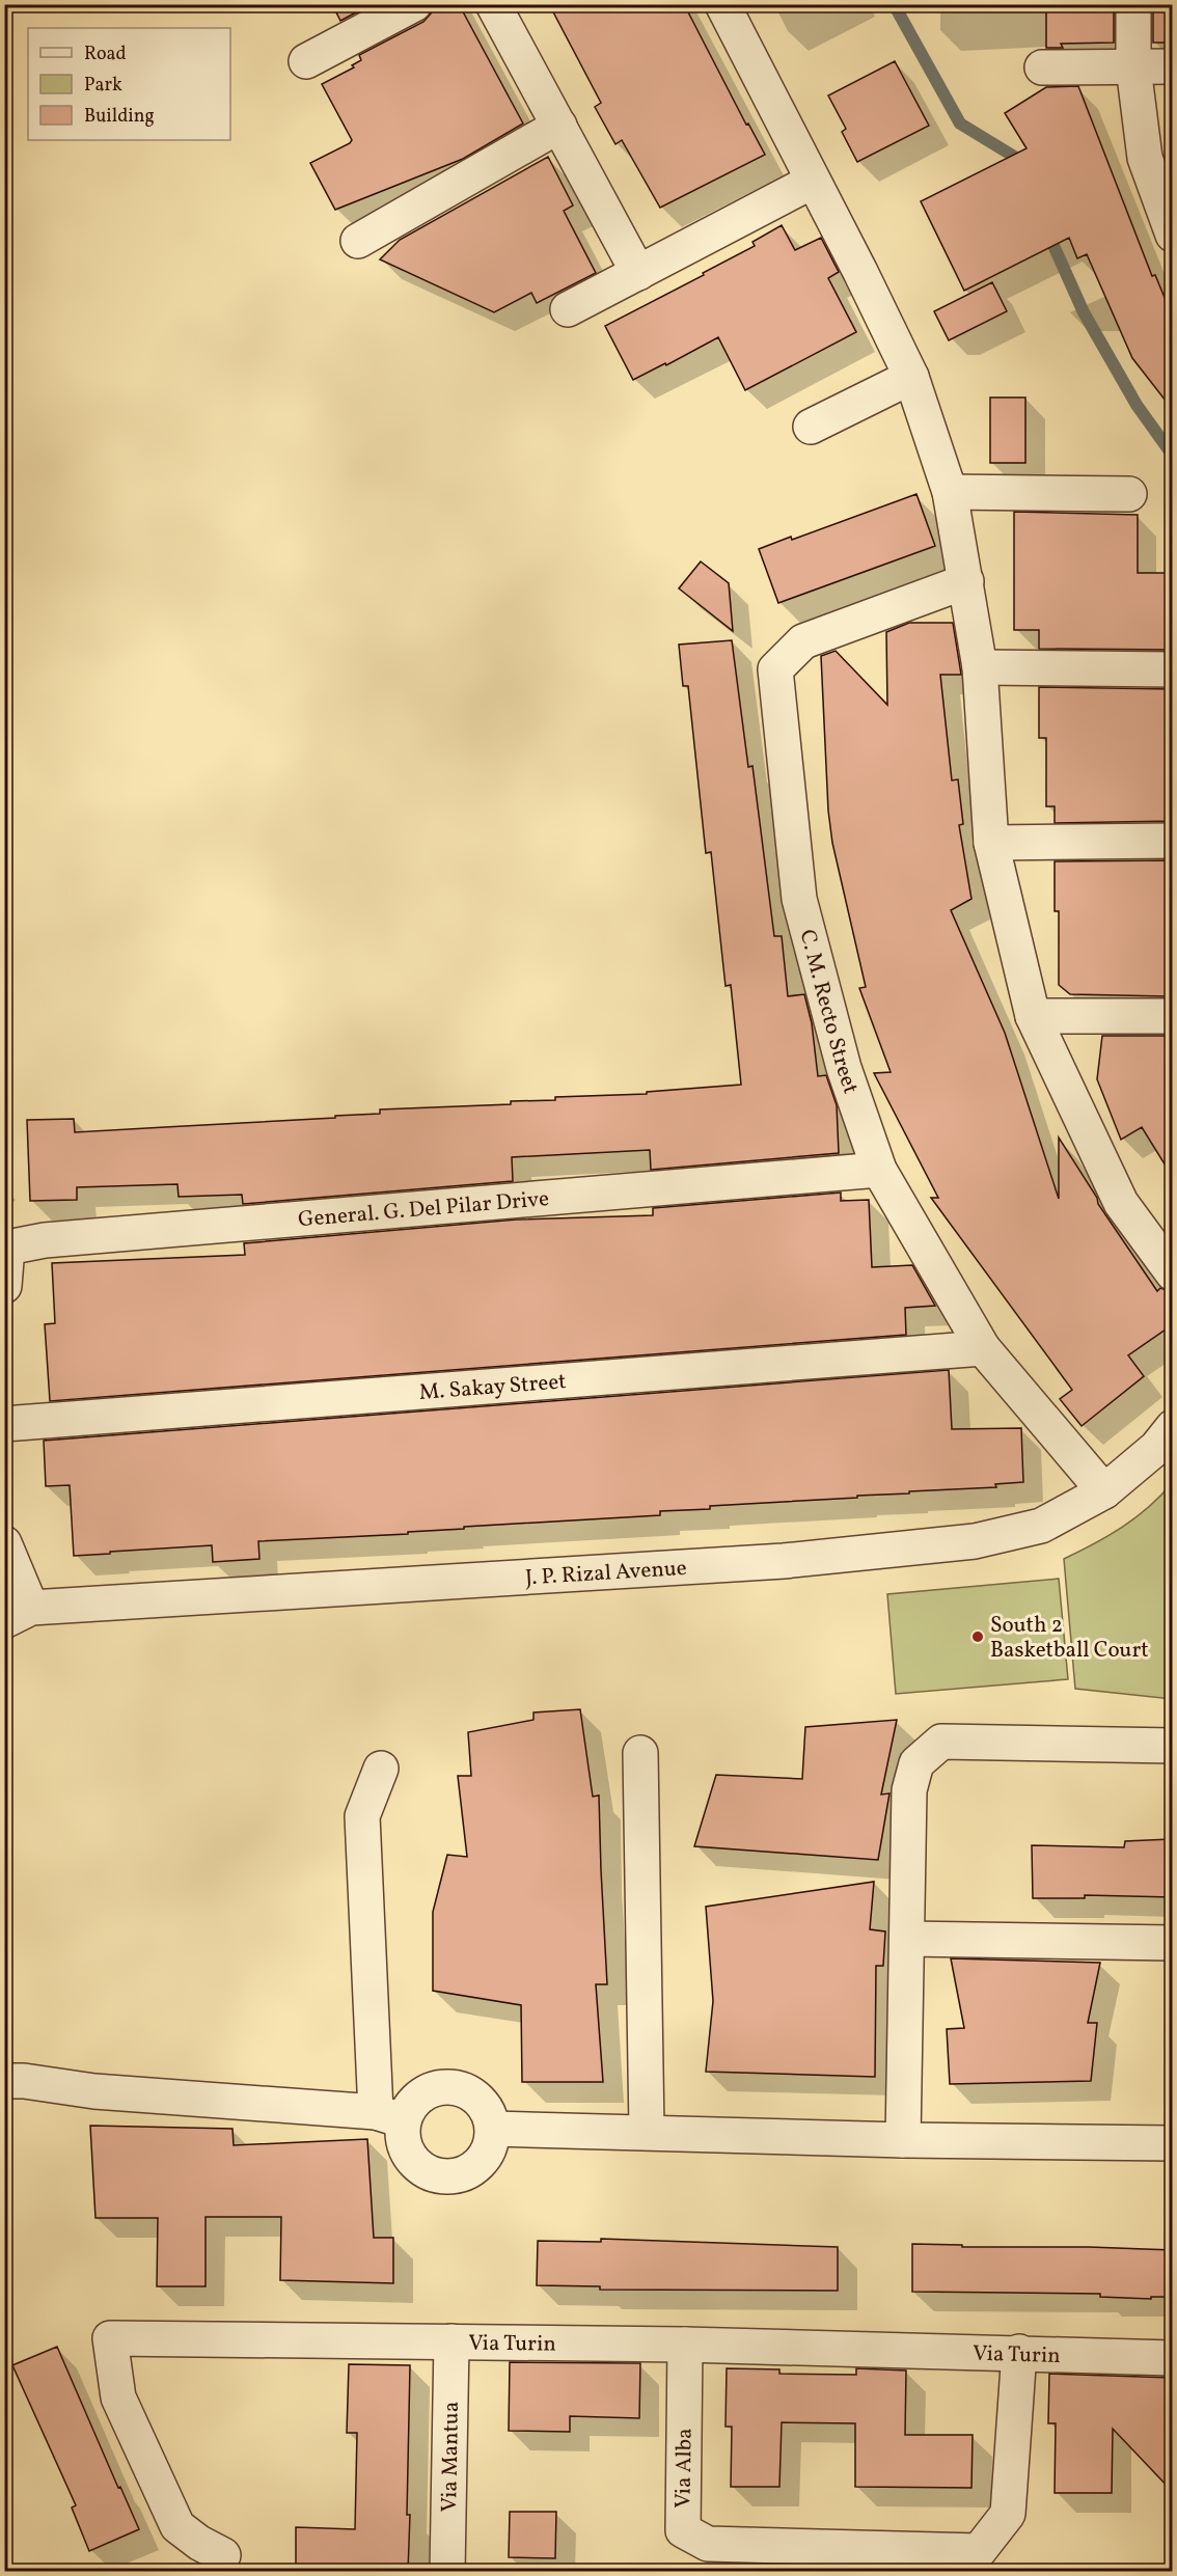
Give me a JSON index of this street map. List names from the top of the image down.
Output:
{
  "streets": {
    "street": [
      "C. M. Recto Street",
      "General. G. Del Pilar Drive",
      "M. Sakay Street",
      "J. P. Rizal Avenue",
      "Via Turin",
      "Via Mantua",
      "Via Alba"
    ]
  },
  "crossings": [
    ["C. M. Recto Street", "General. G. Del Pilar Drive"],
    ["C. M. Recto Street", "M. Sakay Street"],
    ["C. M. Recto Street", "J. P. Rizal Avenue"],
    ["Via Turin", "Via Mantua"],
    ["Via Turin", "Via Alba"]
  ],
  "places": ["South 2 Basketball Court"],
  "legend": ["Road", "Park", "Building"]
}
